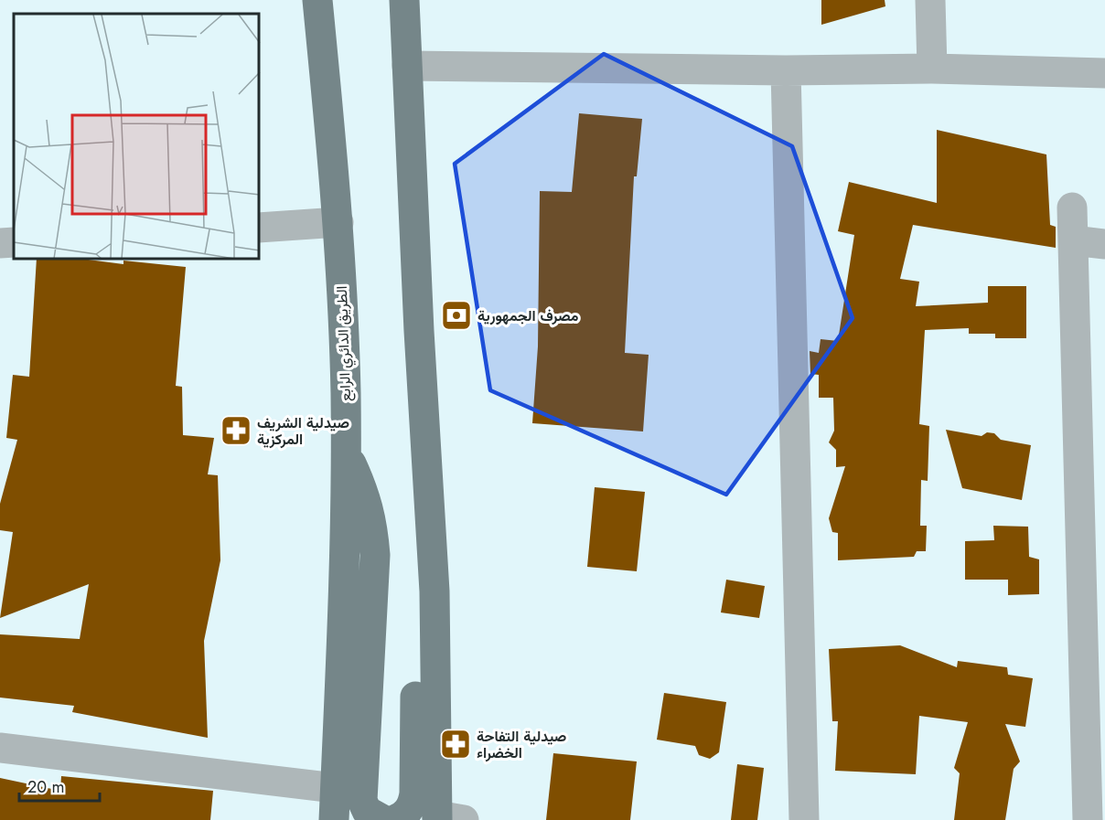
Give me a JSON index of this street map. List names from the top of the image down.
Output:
{
  "streets": {
    "main road": ["الطريق الدائري الرابع"]
  },
  "places": {
    "bank": ["مصرف الجمهورية"],
    "pharmacy": ["صيدلية الشريف المركزية", "صيدلية التفاحة الخضراء"]
  },
  "scale_bar": "20 m"
}
